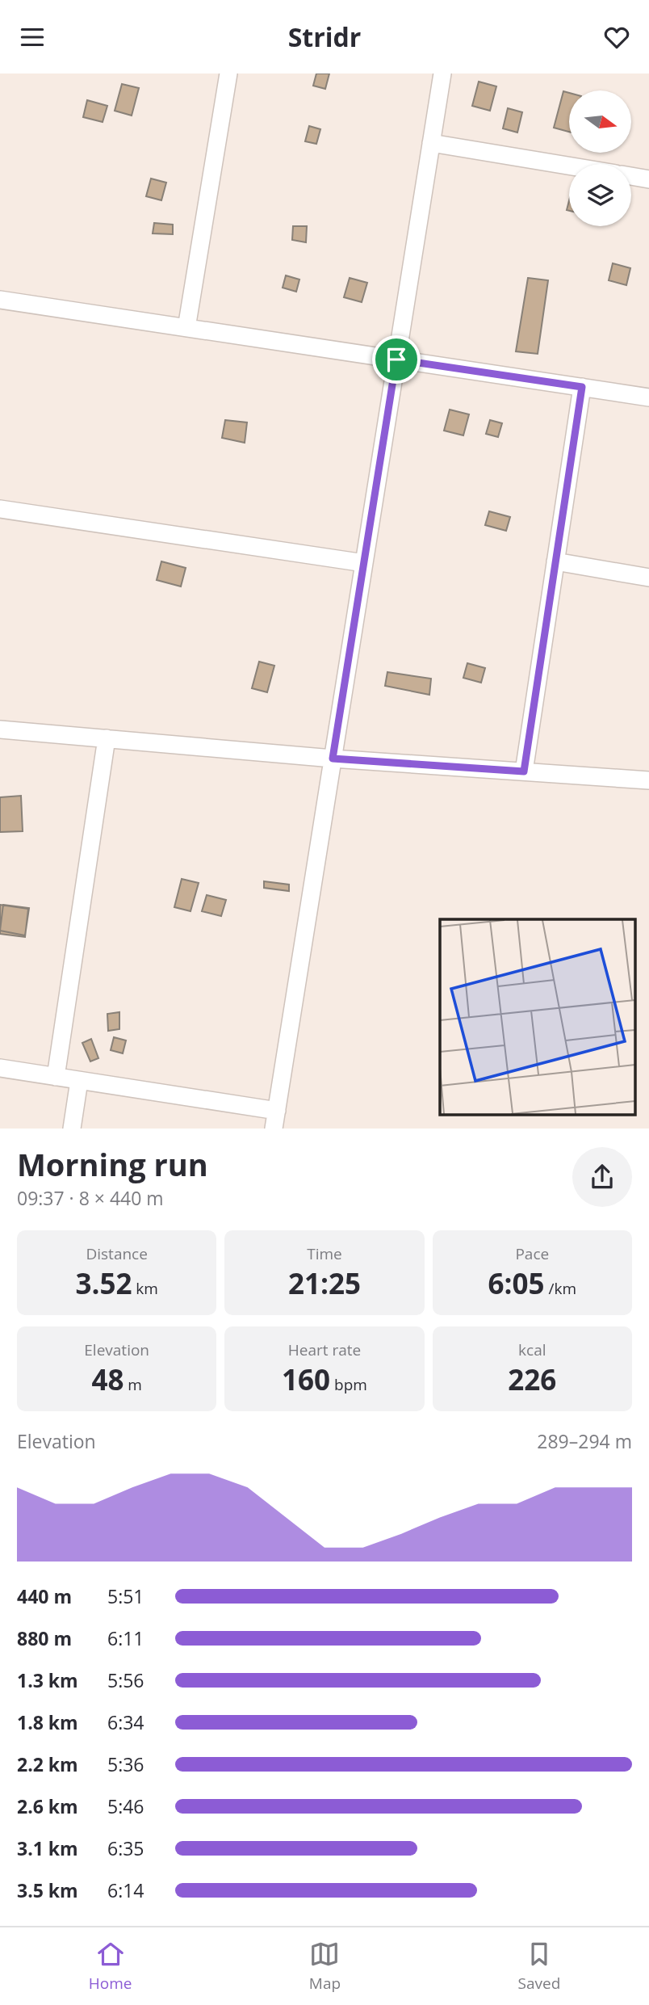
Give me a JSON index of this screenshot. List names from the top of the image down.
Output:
{
  "north": "right",
  "page": {
    "header": "Stridr",
    "heading": ["Morning run", "09:37 · 8 × 440 m"],
    "stats": [
      ["Distance", "3.52 km"],
      ["Time", "21:25"],
      ["Pace", "6:05 /km"],
      ["Elevation", "48 m"],
      ["Heart rate", "160 bpm"],
      ["kcal", "226"]
    ],
    "chart": ["Elevation", "289–294 m"],
    "list": [
      {
        "name": "440 m",
        "note": "5:51"
      },
      {
        "name": "880 m",
        "note": "6:11"
      },
      {
        "name": "1.3 km",
        "note": "5:56"
      },
      {
        "name": "1.8 km",
        "note": "6:34"
      },
      {
        "name": "2.2 km",
        "note": "5:36"
      },
      {
        "name": "2.6 km",
        "note": "5:46"
      },
      {
        "name": "3.1 km",
        "note": "6:35"
      },
      {
        "name": "3.5 km",
        "note": "6:14"
      }
    ],
    "tabs": ["Home", "Map", "Saved"]
  }
}
